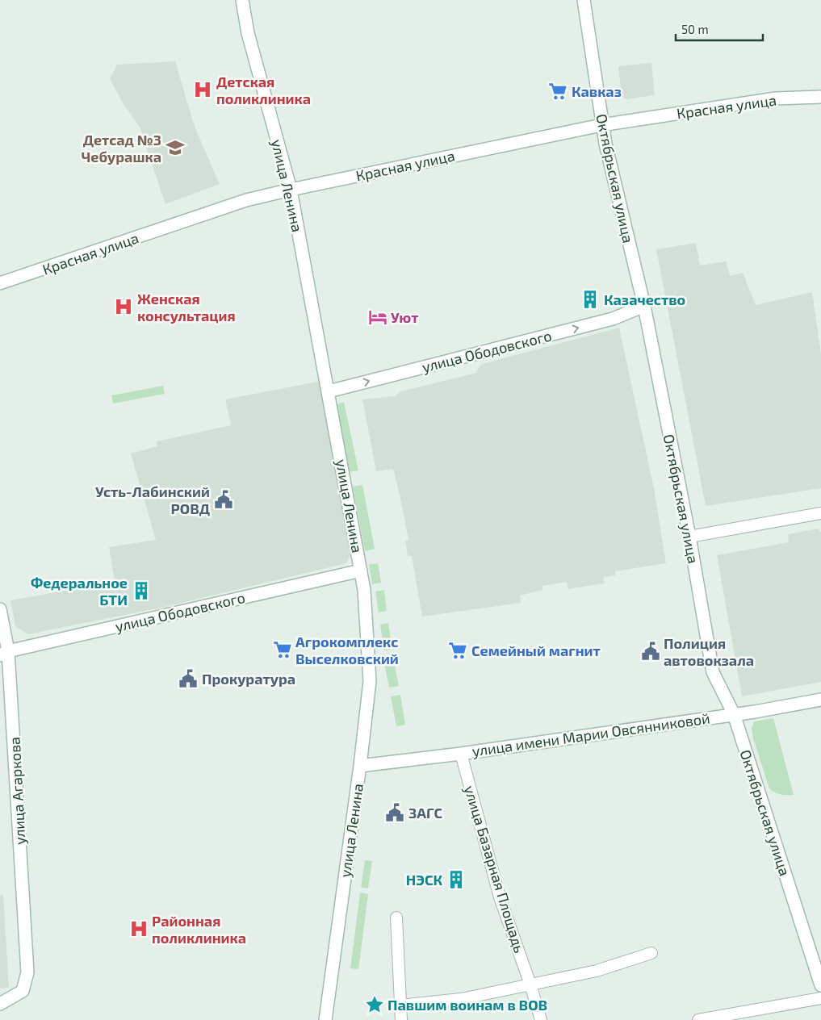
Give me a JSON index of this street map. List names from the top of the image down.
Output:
{
  "streets": {
    "street": [
      "Красная улица",
      "Октябрьская улица",
      "улица Ленина",
      "улица Ободовского",
      "улица имени Марии Овсянниковой",
      "улица Агаркова",
      "улица Базарная Площадь"
    ]
  },
  "crossings": [
    ["Красная улица", "Октябрьская улица"],
    ["Красная улица", "улица Ленина"],
    ["Октябрьская улица", "улица Ободовского"],
    ["Октябрьская улица", "улица имени Марии Овсянниковой"],
    ["улица Ленина", "улица Ободовского"],
    ["улица Ленина", "улица имени Марии Овсянниковой"],
    ["улица Ободовского", "улица Агаркова"],
    ["улица имени Марии Овсянниковой", "улица Базарная Площадь"]
  ],
  "one_way": ["улица Ободовского"],
  "places": {
    "hospital": ["Детская поликлиника", "Женская консультация", "Районная поликлиника"],
    "supermarket": ["Кавказ", "Агрокомплекс Выселковский", "Семейный магнит"],
    "school or university": ["Детсад №3 Чебурашка"],
    "building": ["Казачество", "Федеральное БТИ", "НЭСК"],
    "hotel": ["Уют"],
    "public building": [
      "Усть-Лабинский РОВД",
      "Полиция автовокзала",
      "Прокуратура",
      "ЗАГС"
    ],
    "place": ["Павшим воинам в ВОВ"]
  },
  "scale_bar": "50 m"
}
